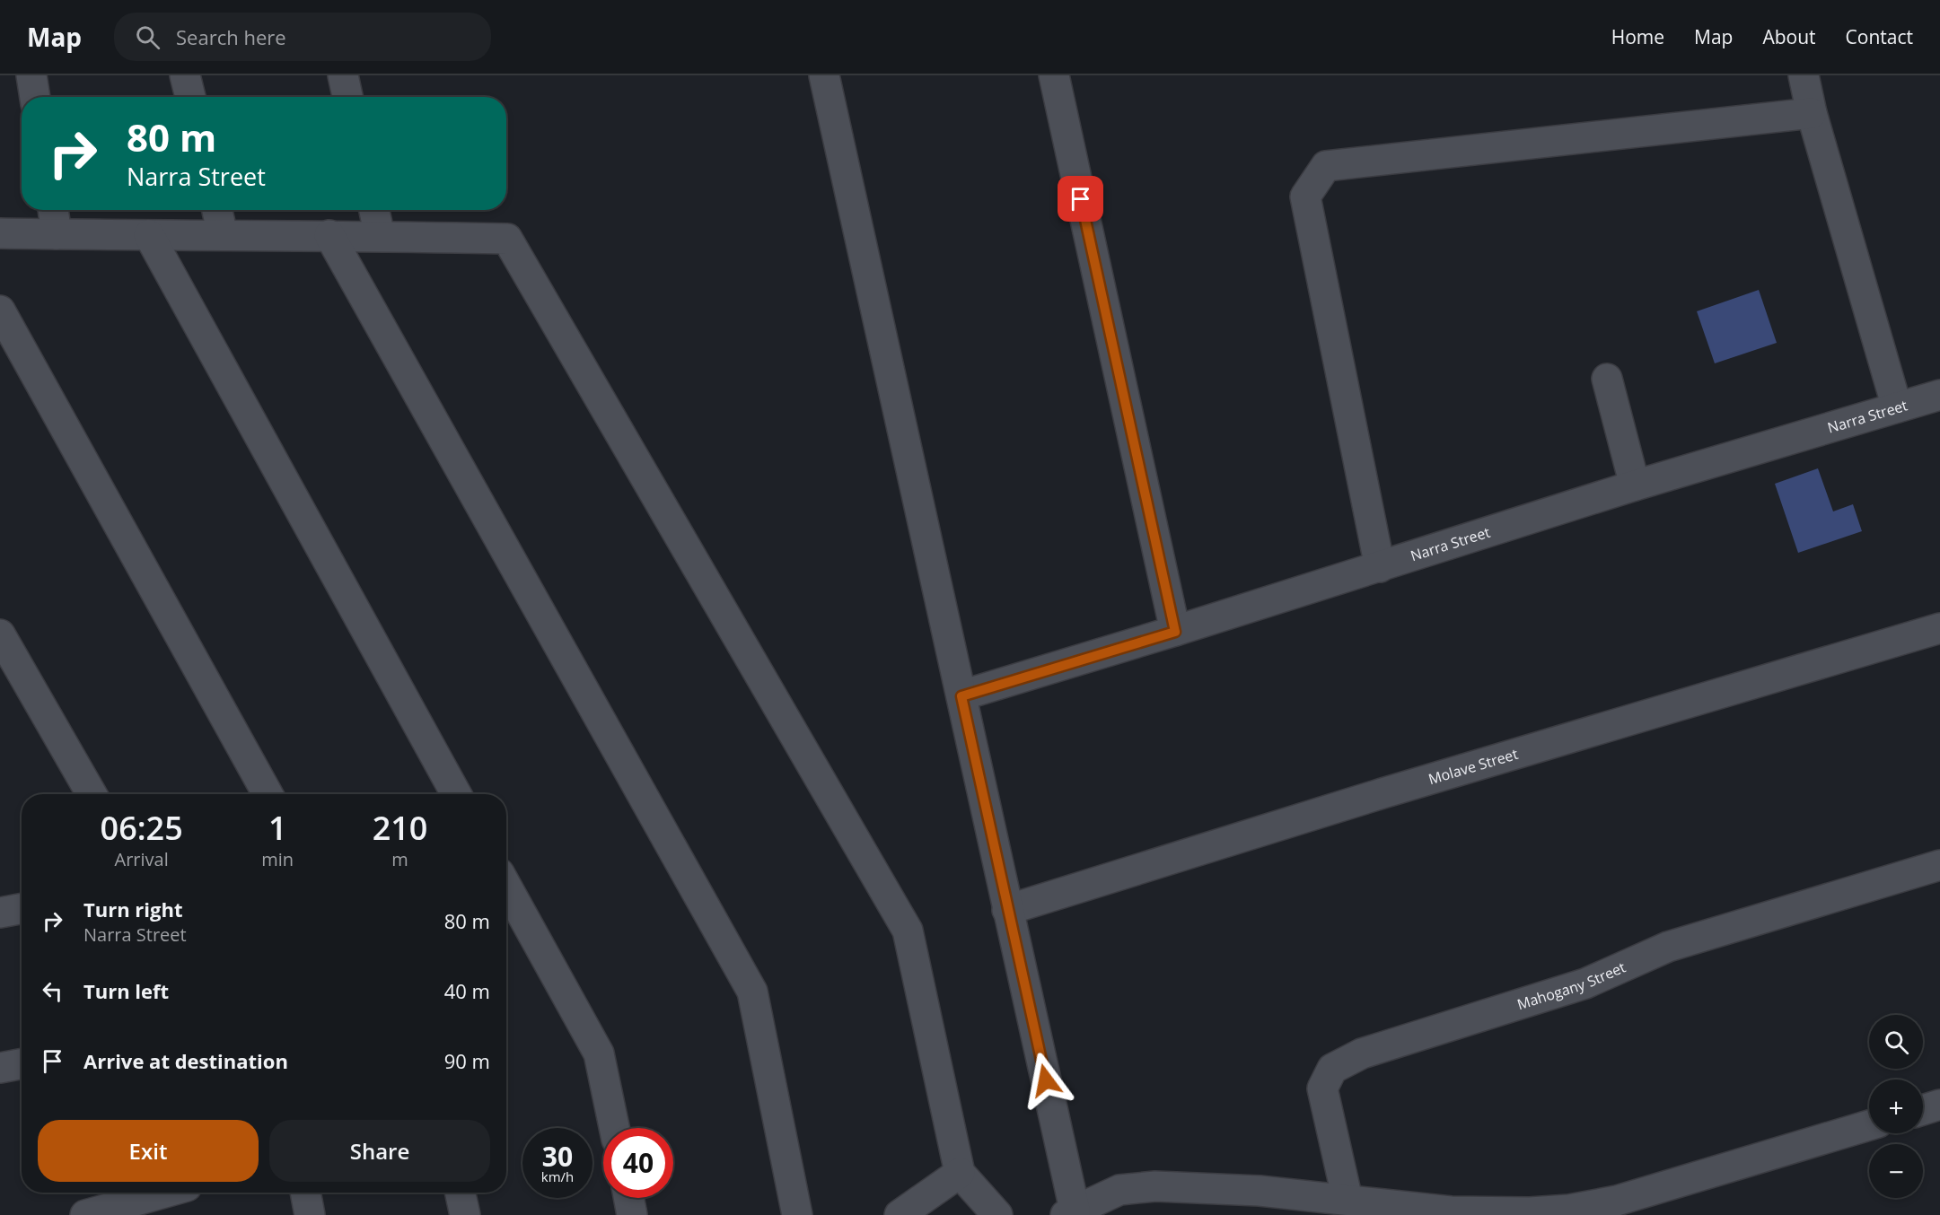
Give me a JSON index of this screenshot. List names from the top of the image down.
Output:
{
  "streets": {
    "street": ["Narra Street", "Molave Street", "Mahogany Street"]
  },
  "page": {
    "header": "Map",
    "search": "Search here",
    "nav": [
      "Home",
      "Map",
      "About",
      "Contact"
    ],
    "turn": ["80 m", "Narra Street"],
    "eta": [
      "06:25",
      "Arrival",
      "1",
      "min",
      "210",
      "m"
    ],
    "list": [
      {
        "name": "Turn right",
        "note": "Narra Street",
        "value": "80 m"
      },
      {
        "name": "Turn left",
        "value": "40 m"
      },
      {
        "name": "Arrive at destination",
        "value": "90 m"
      }
    ],
    "map_buttons": ["+", "−"],
    "buttons": ["Exit", "Share"],
    "speed": "30 km/h",
    "limit": "40"
  }
}
